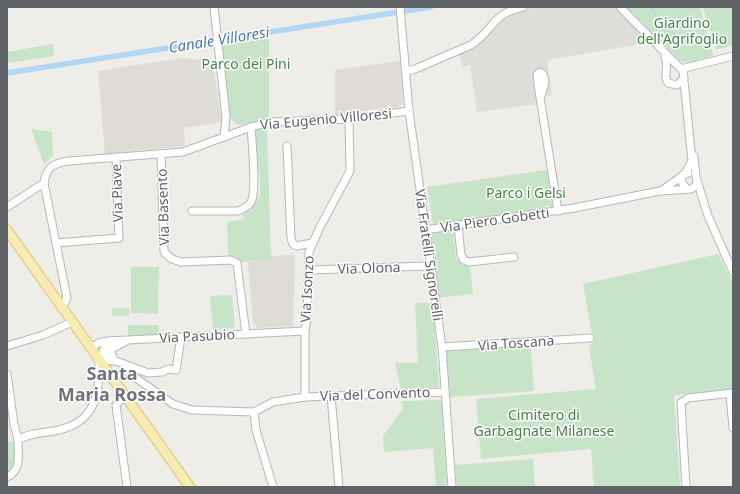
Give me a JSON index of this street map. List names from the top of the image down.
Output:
{
  "streets": {
    "street": [
      "Via Eugenio Villoresi",
      "Via Piave",
      "Via Basento",
      "Via Piero Gobetti",
      "Via Fratelli Signorelli",
      "Via Olona",
      "Via Isonzo",
      "Via Pasubio",
      "Via Toscana",
      "Via del Convento"
    ]
  },
  "crossings": [
    ["Via Eugenio Villoresi", "Via Piave"],
    ["Via Eugenio Villoresi", "Via Basento"],
    ["Via Eugenio Villoresi", "Via Fratelli Signorelli"],
    ["Via Eugenio Villoresi", "Via Isonzo"],
    ["Via Basento", "Via Pasubio"],
    ["Via Piero Gobetti", "Via Fratelli Signorelli"],
    ["Via Fratelli Signorelli", "Via Olona"],
    ["Via Fratelli Signorelli", "Via Toscana"],
    ["Via Fratelli Signorelli", "Via del Convento"],
    ["Via Olona", "Via Isonzo"],
    ["Via Isonzo", "Via Pasubio"],
    ["Via Isonzo", "Via del Convento"]
  ],
  "districts": ["Santa Maria Rossa"],
  "water": ["Canale Villoresi"],
  "parks": [
    "Giardino dell'Agrifoglio",
    "Parco dei Pini",
    "Parco i Gelsi",
    "Cimitero di Garbagnate Milanese"
  ]
}
